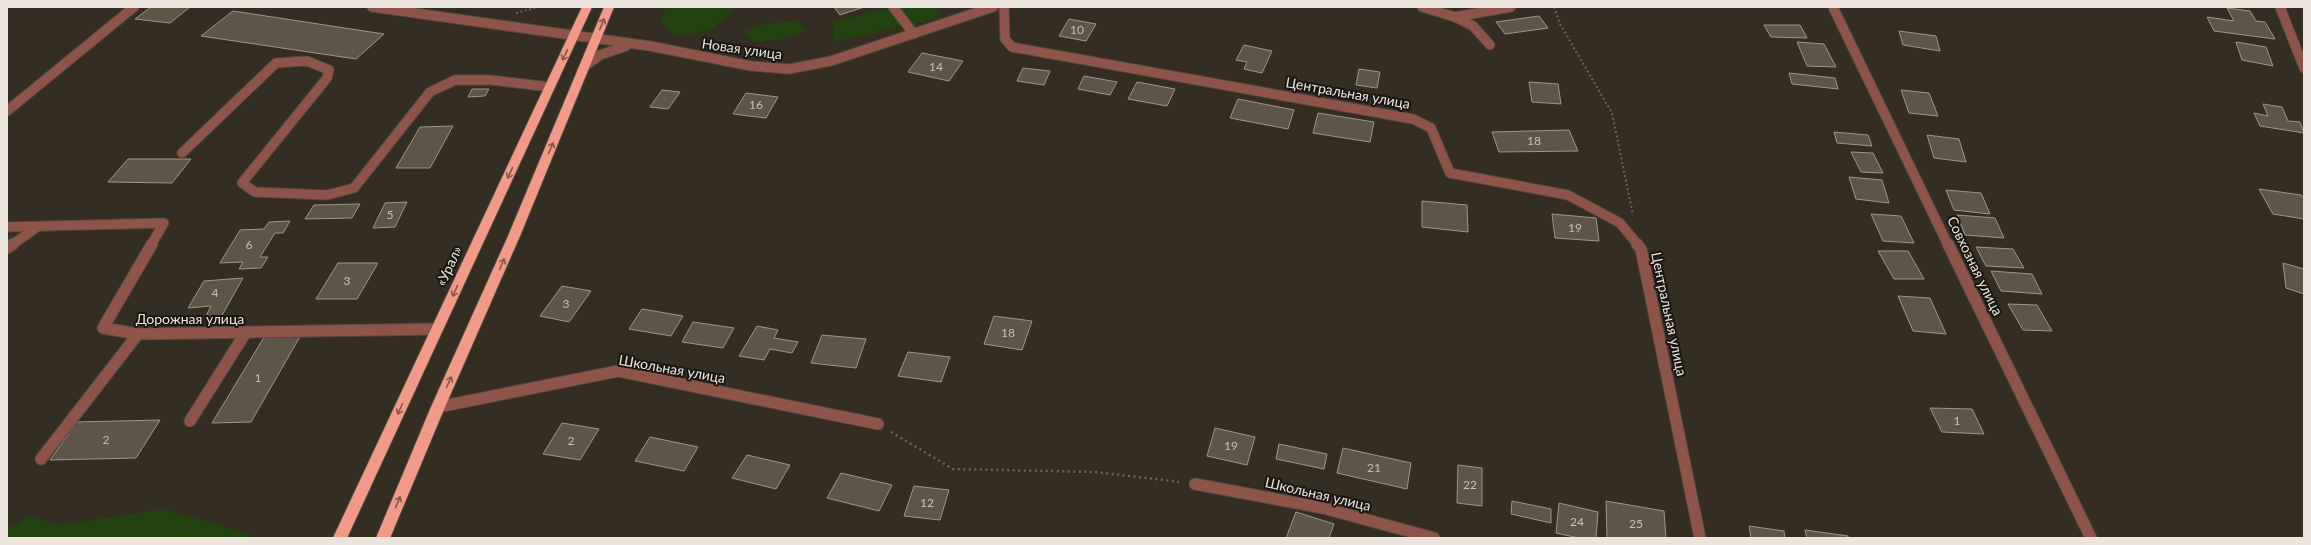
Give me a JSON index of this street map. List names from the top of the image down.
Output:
{
  "streets": {
    "highway": ["«Урал»"],
    "street": [
      "Новая улица",
      "Центральная улица",
      "Совхозная улица",
      "Дорожная улица",
      "Школьная улица"
    ]
  },
  "crossings": [
    ["Новая улица", "«Урал»"],
    ["«Урал»", "Дорожная улица"]
  ],
  "house_numbers": [
    "10",
    "14",
    "16",
    "18",
    "5",
    "19",
    "6",
    "3",
    "4",
    "3",
    "18",
    "1",
    "1",
    "2",
    "2",
    "19",
    "21",
    "22",
    "12",
    "24",
    "25"
  ]
}
